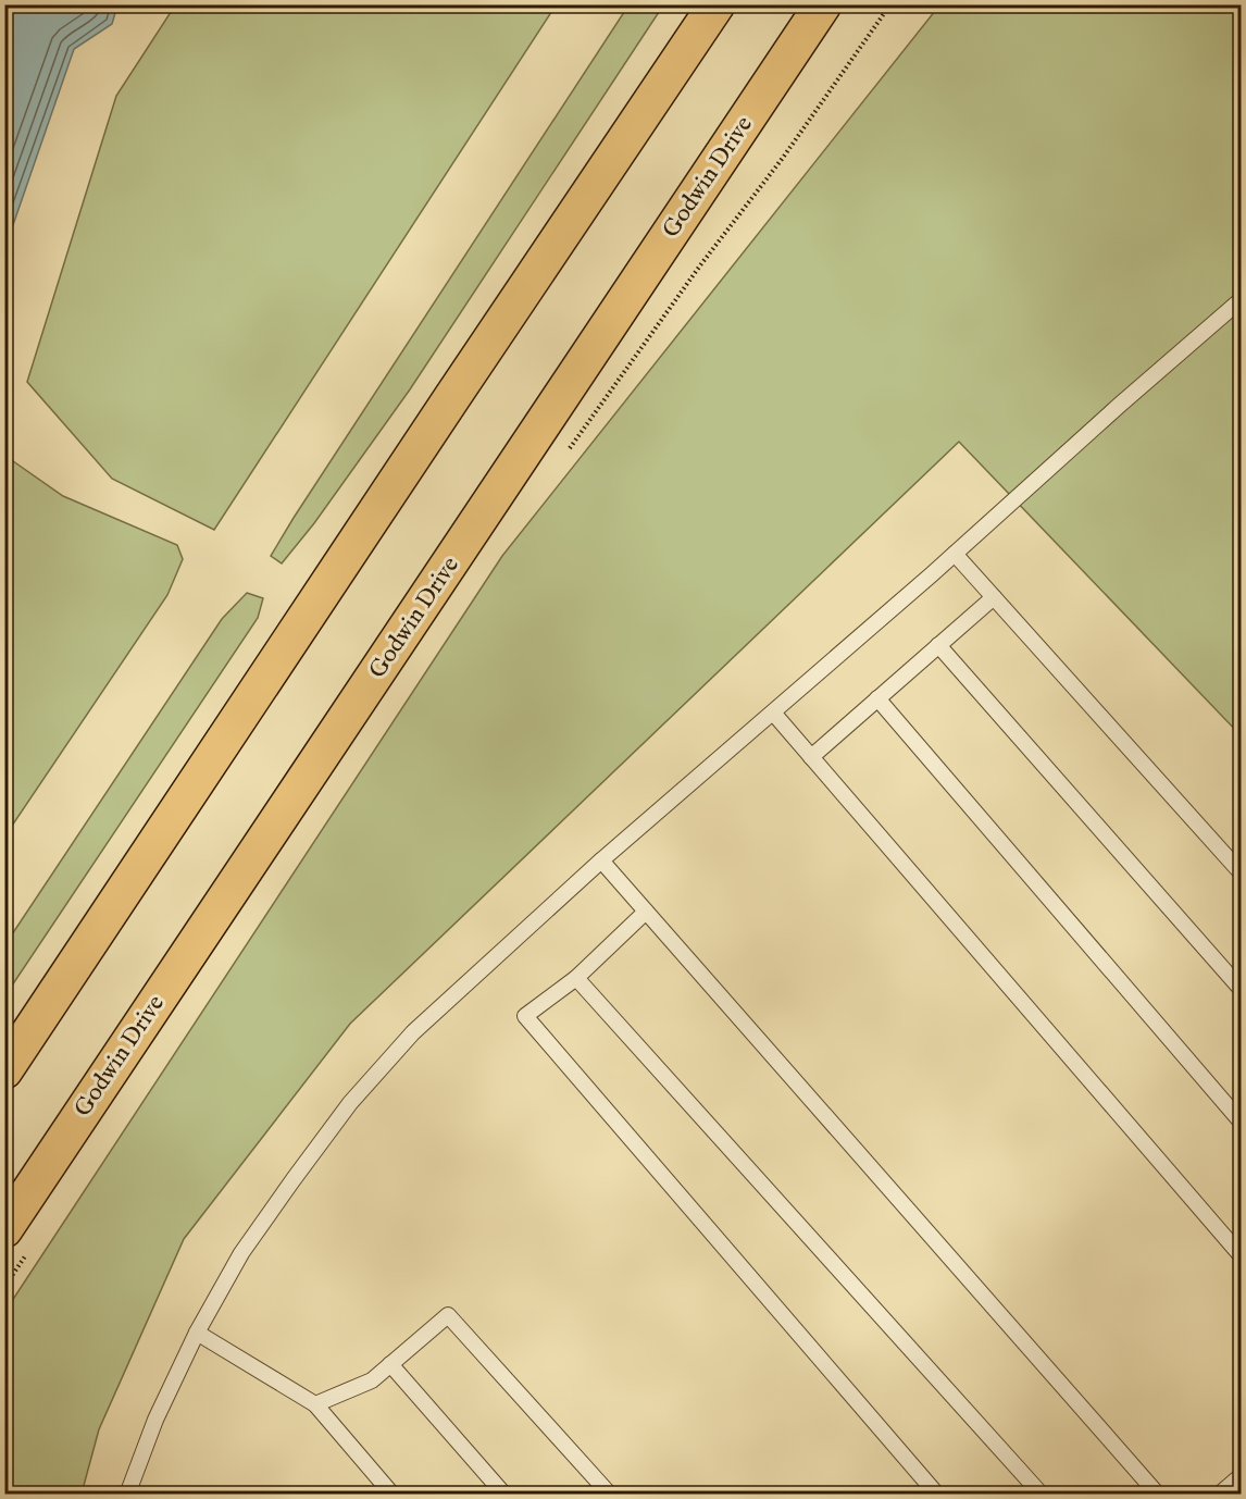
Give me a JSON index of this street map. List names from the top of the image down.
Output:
{
  "streets": {
    "main road": ["Godwin Drive"]
  }
}
